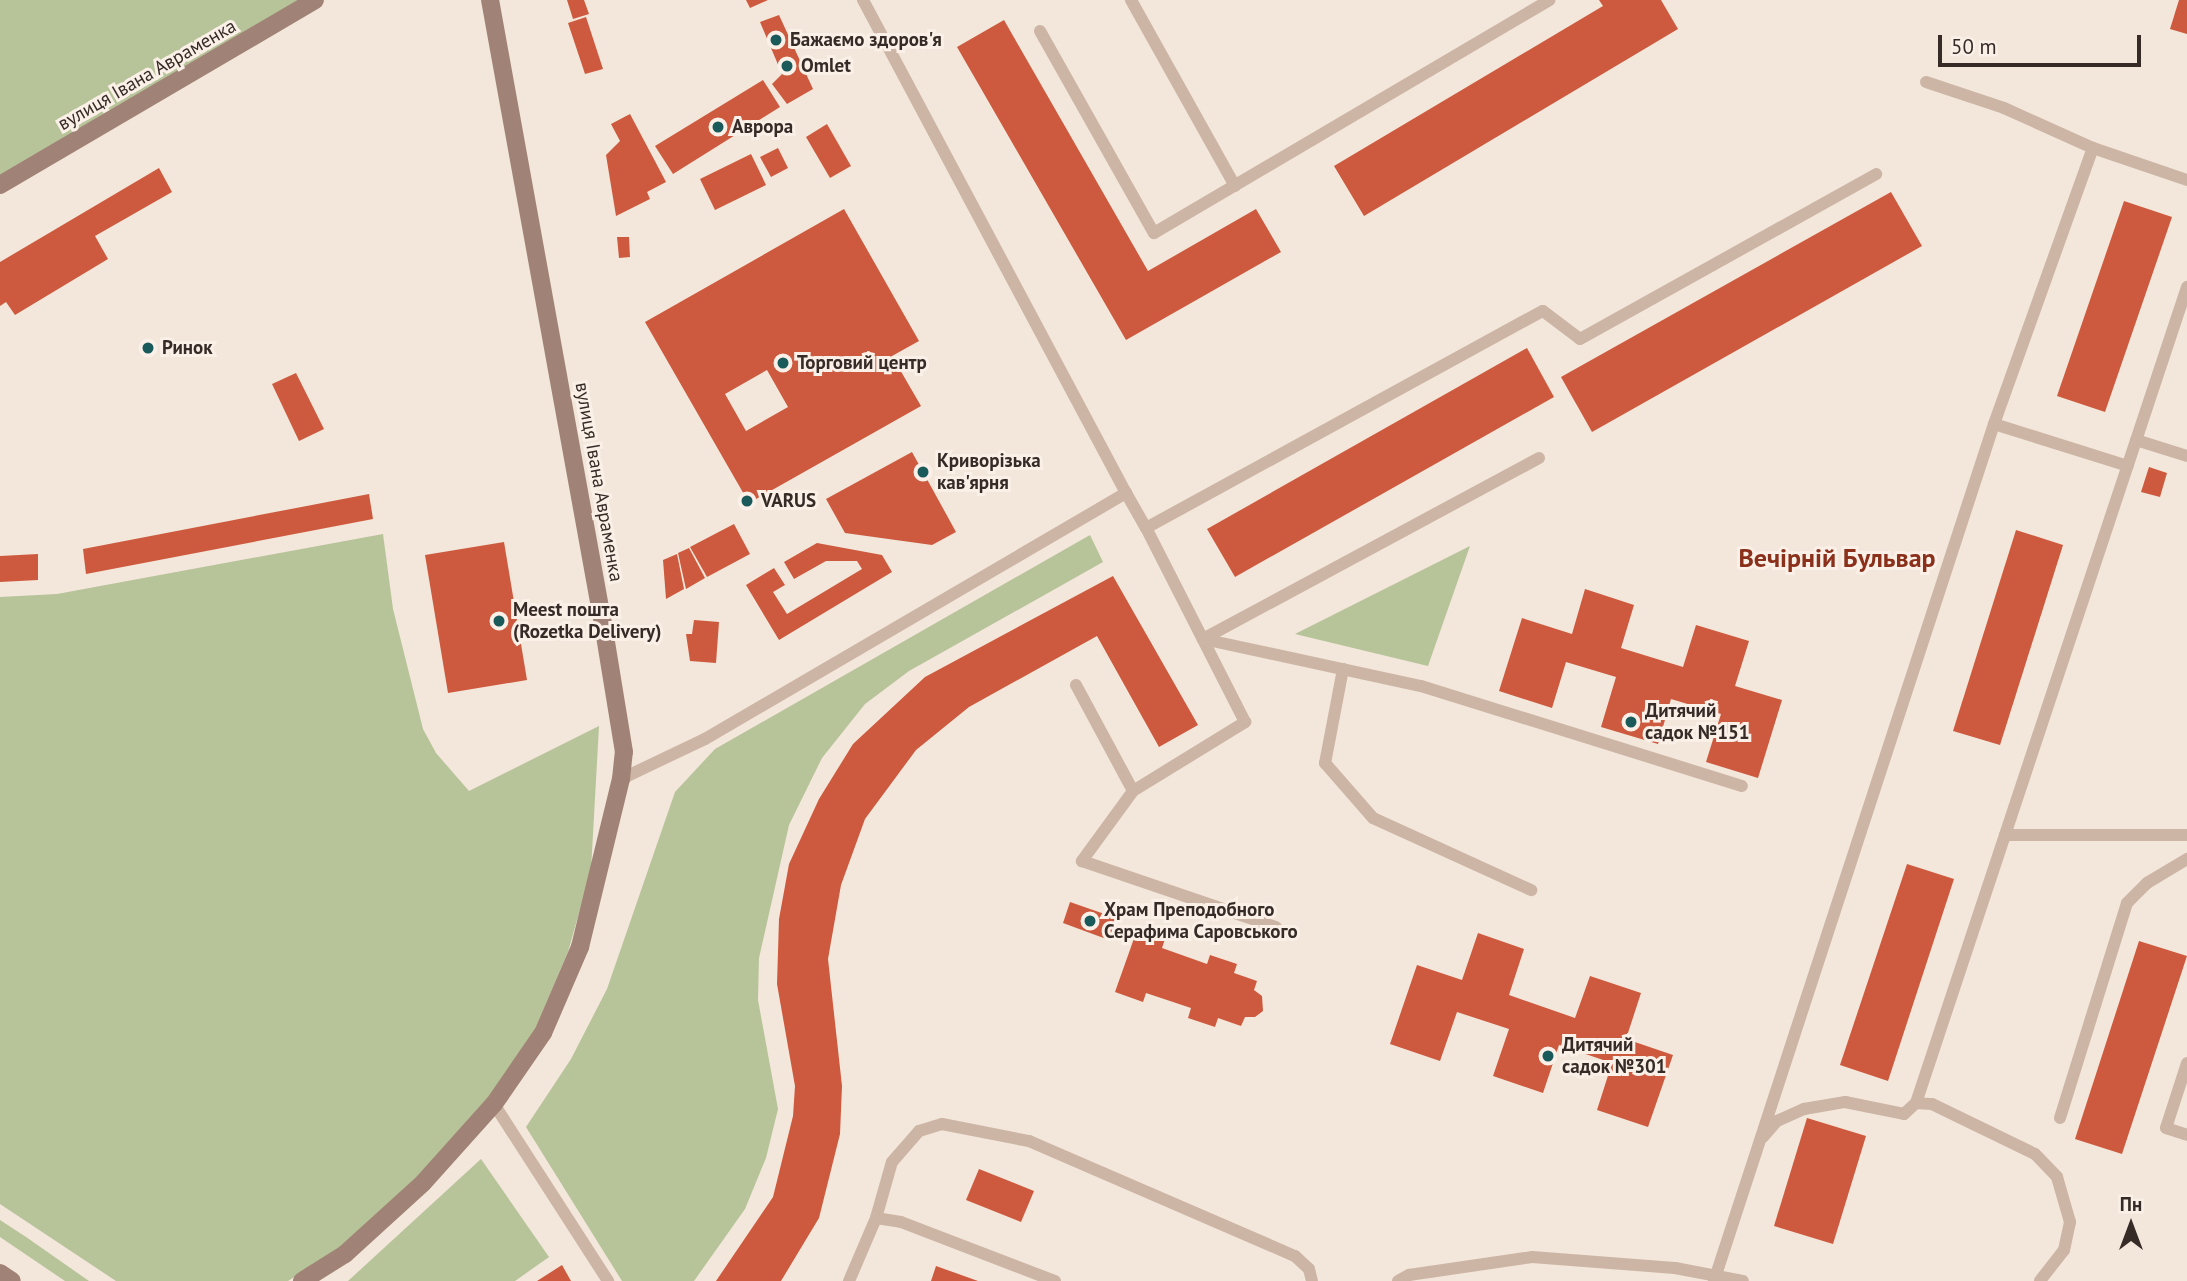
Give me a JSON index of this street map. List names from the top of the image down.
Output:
{
  "streets": {
    "street": ["вулиця Івана Авраменка"]
  },
  "districts": ["Вечірній Бульвар"],
  "places": [
    "Бажаємо здоров'я",
    "Omlet",
    "Аврора",
    "Ринок",
    "Торговий центр",
    "Криворізька кав'ярня",
    "VARUS",
    "Meest пошта (Rozetka Delivery)",
    "Дитячий садок №151",
    "Храм Преподобного Серафима Саровського",
    "Дитячий садок №301"
  ],
  "scale_bar": "50 m",
  "north": "top"
}
